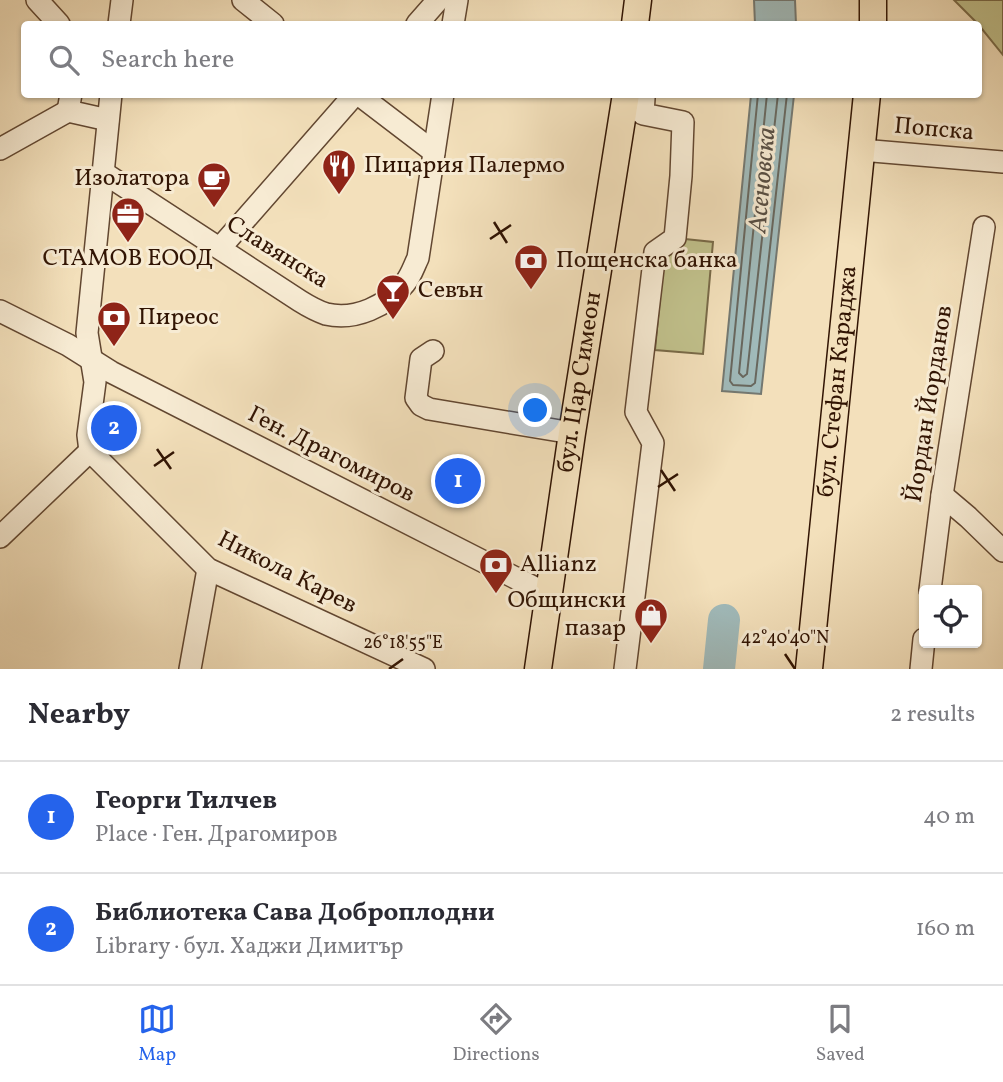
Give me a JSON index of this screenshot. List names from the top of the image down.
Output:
{
  "streets": {
    "main road": ["бул. Цар Симеон", "бул. Стефан Караджа"],
    "street": [
      "Попска",
      "Славянска",
      "Йордан Йорданов",
      "Ген. Драгомиров",
      "Никола Карев"
    ]
  },
  "crossings": [
    ["Попска", "бул. Стефан Караджа"],
    ["бул. Цар Симеон", "Ген. Драгомиров"]
  ],
  "water": ["Асеновска"],
  "places": {
    "restaurant": ["Пицария Палермо"],
    "cafe": ["Изолатора"],
    "office": ["СТАМОВ ЕООД"],
    "bank": ["Пощенска банка", "Пиреос", "Allianz"],
    "bar": ["Севън"],
    "shop": ["Общински пазар"]
  },
  "page": {
    "search": "Search here",
    "pins": ["2", "1"],
    "heading": ["Nearby", "2 results"],
    "list": [
      {
        "mark": "1",
        "name": "Георги Тилчев",
        "note": "Place · Ген. Драгомиров",
        "value": "40 m"
      },
      {
        "mark": "2",
        "name": "Библиотека Сава Доброплодни",
        "note": "Library · бул. Хаджи Димитър",
        "value": "160 m"
      }
    ],
    "nav": ["Map", "Directions", "Saved"]
  },
  "coordinates": ["42°40'40\"N", "26°18'55\"E"]
}
